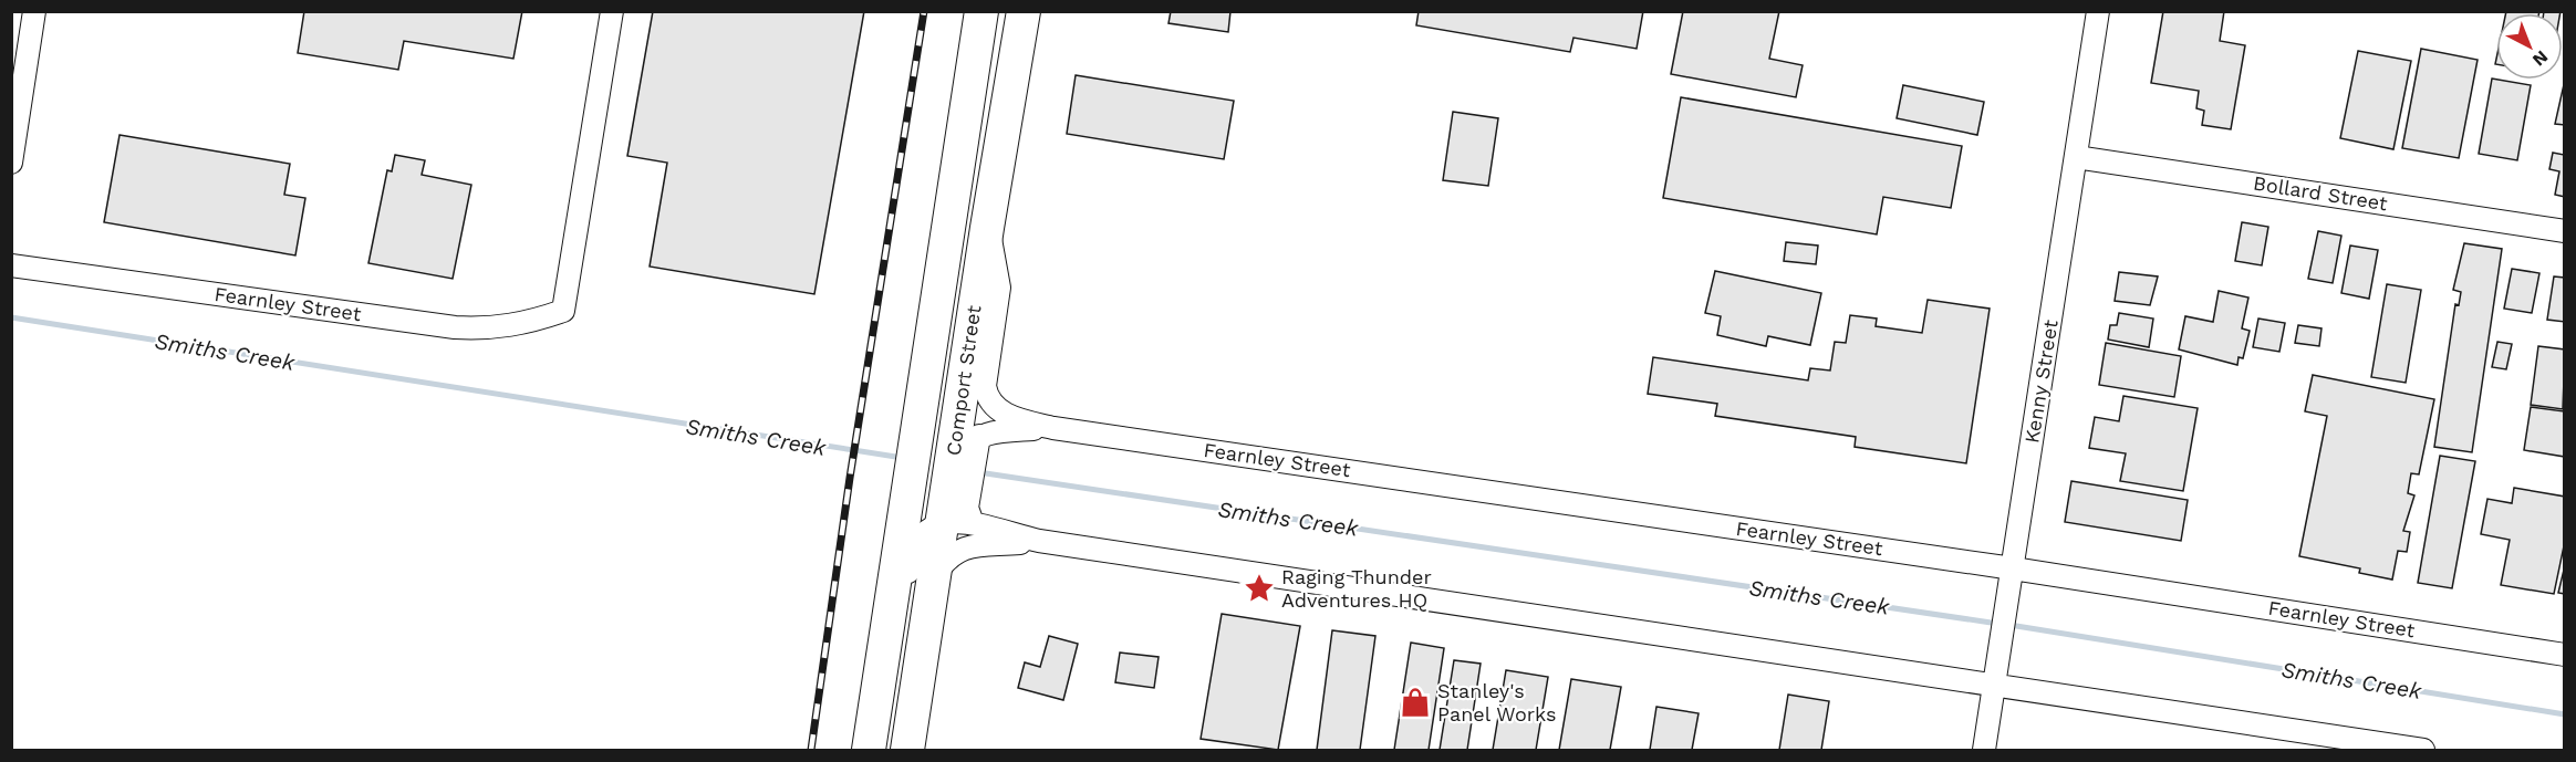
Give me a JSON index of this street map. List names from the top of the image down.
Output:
{
  "streets": {
    "highway": ["Comport Street"],
    "street": ["Bollard Street", "Fearnley Street", "Kenny Street"]
  },
  "crossings": [
    ["Bollard Street", "Kenny Street"],
    ["Fearnley Street", "Comport Street"],
    ["Fearnley Street", "Kenny Street"]
  ],
  "water": ["Smiths Creek"],
  "places": {
    "place": ["Raging Thunder Adventures HQ"],
    "shop": ["Stanley's Panel Works"]
  },
  "north": "bottom right"
}
